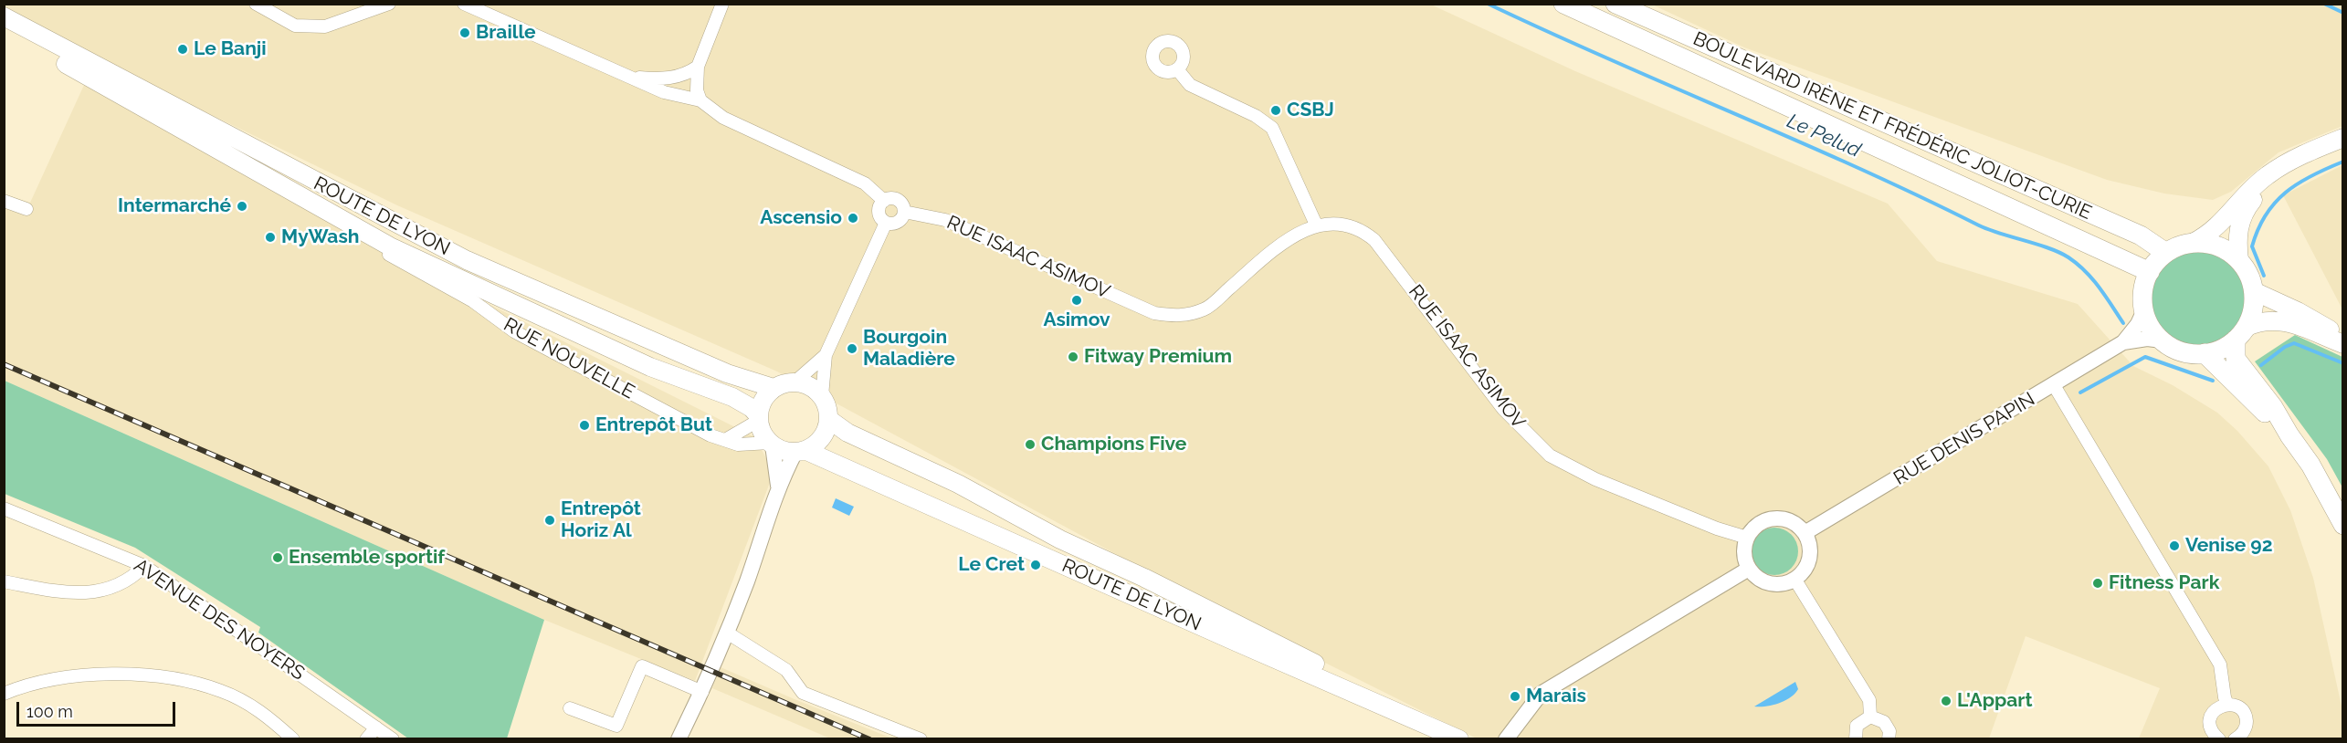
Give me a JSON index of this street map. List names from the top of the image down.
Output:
{
  "streets": {
    "main road": ["BOULEVARD IRÈNE ET FRÉDÉRIC JOLIOT-CURIE", "ROUTE DE LYON"],
    "street": [
      "RUE ISAAC ASIMOV",
      "RUE NOUVELLE",
      "RUE DENIS PAPIN",
      "AVENUE DES NOYERS"
    ]
  },
  "crossings": [
    ["BOULEVARD IRÈNE ET FRÉDÉRIC JOLIOT-CURIE", "RUE DENIS PAPIN"],
    ["ROUTE DE LYON", "RUE NOUVELLE"],
    ["RUE ISAAC ASIMOV", "RUE DENIS PAPIN"]
  ],
  "water": ["Le Pelud"],
  "places": [
    "Braille",
    "Le Banji",
    "CSBJ",
    "Intermarché",
    "Ascensio",
    "MyWash",
    "Asimov",
    "Bourgoin Maladière",
    "Fitway Premium",
    "Entrepôt But",
    "Champions Five",
    "Entrepôt Horiz Al",
    "Venise 92",
    "Ensemble sportif",
    "Le Cret",
    "Fitness Park",
    "Marais",
    "L'Appart"
  ],
  "scale_bar": "100 m"
}
